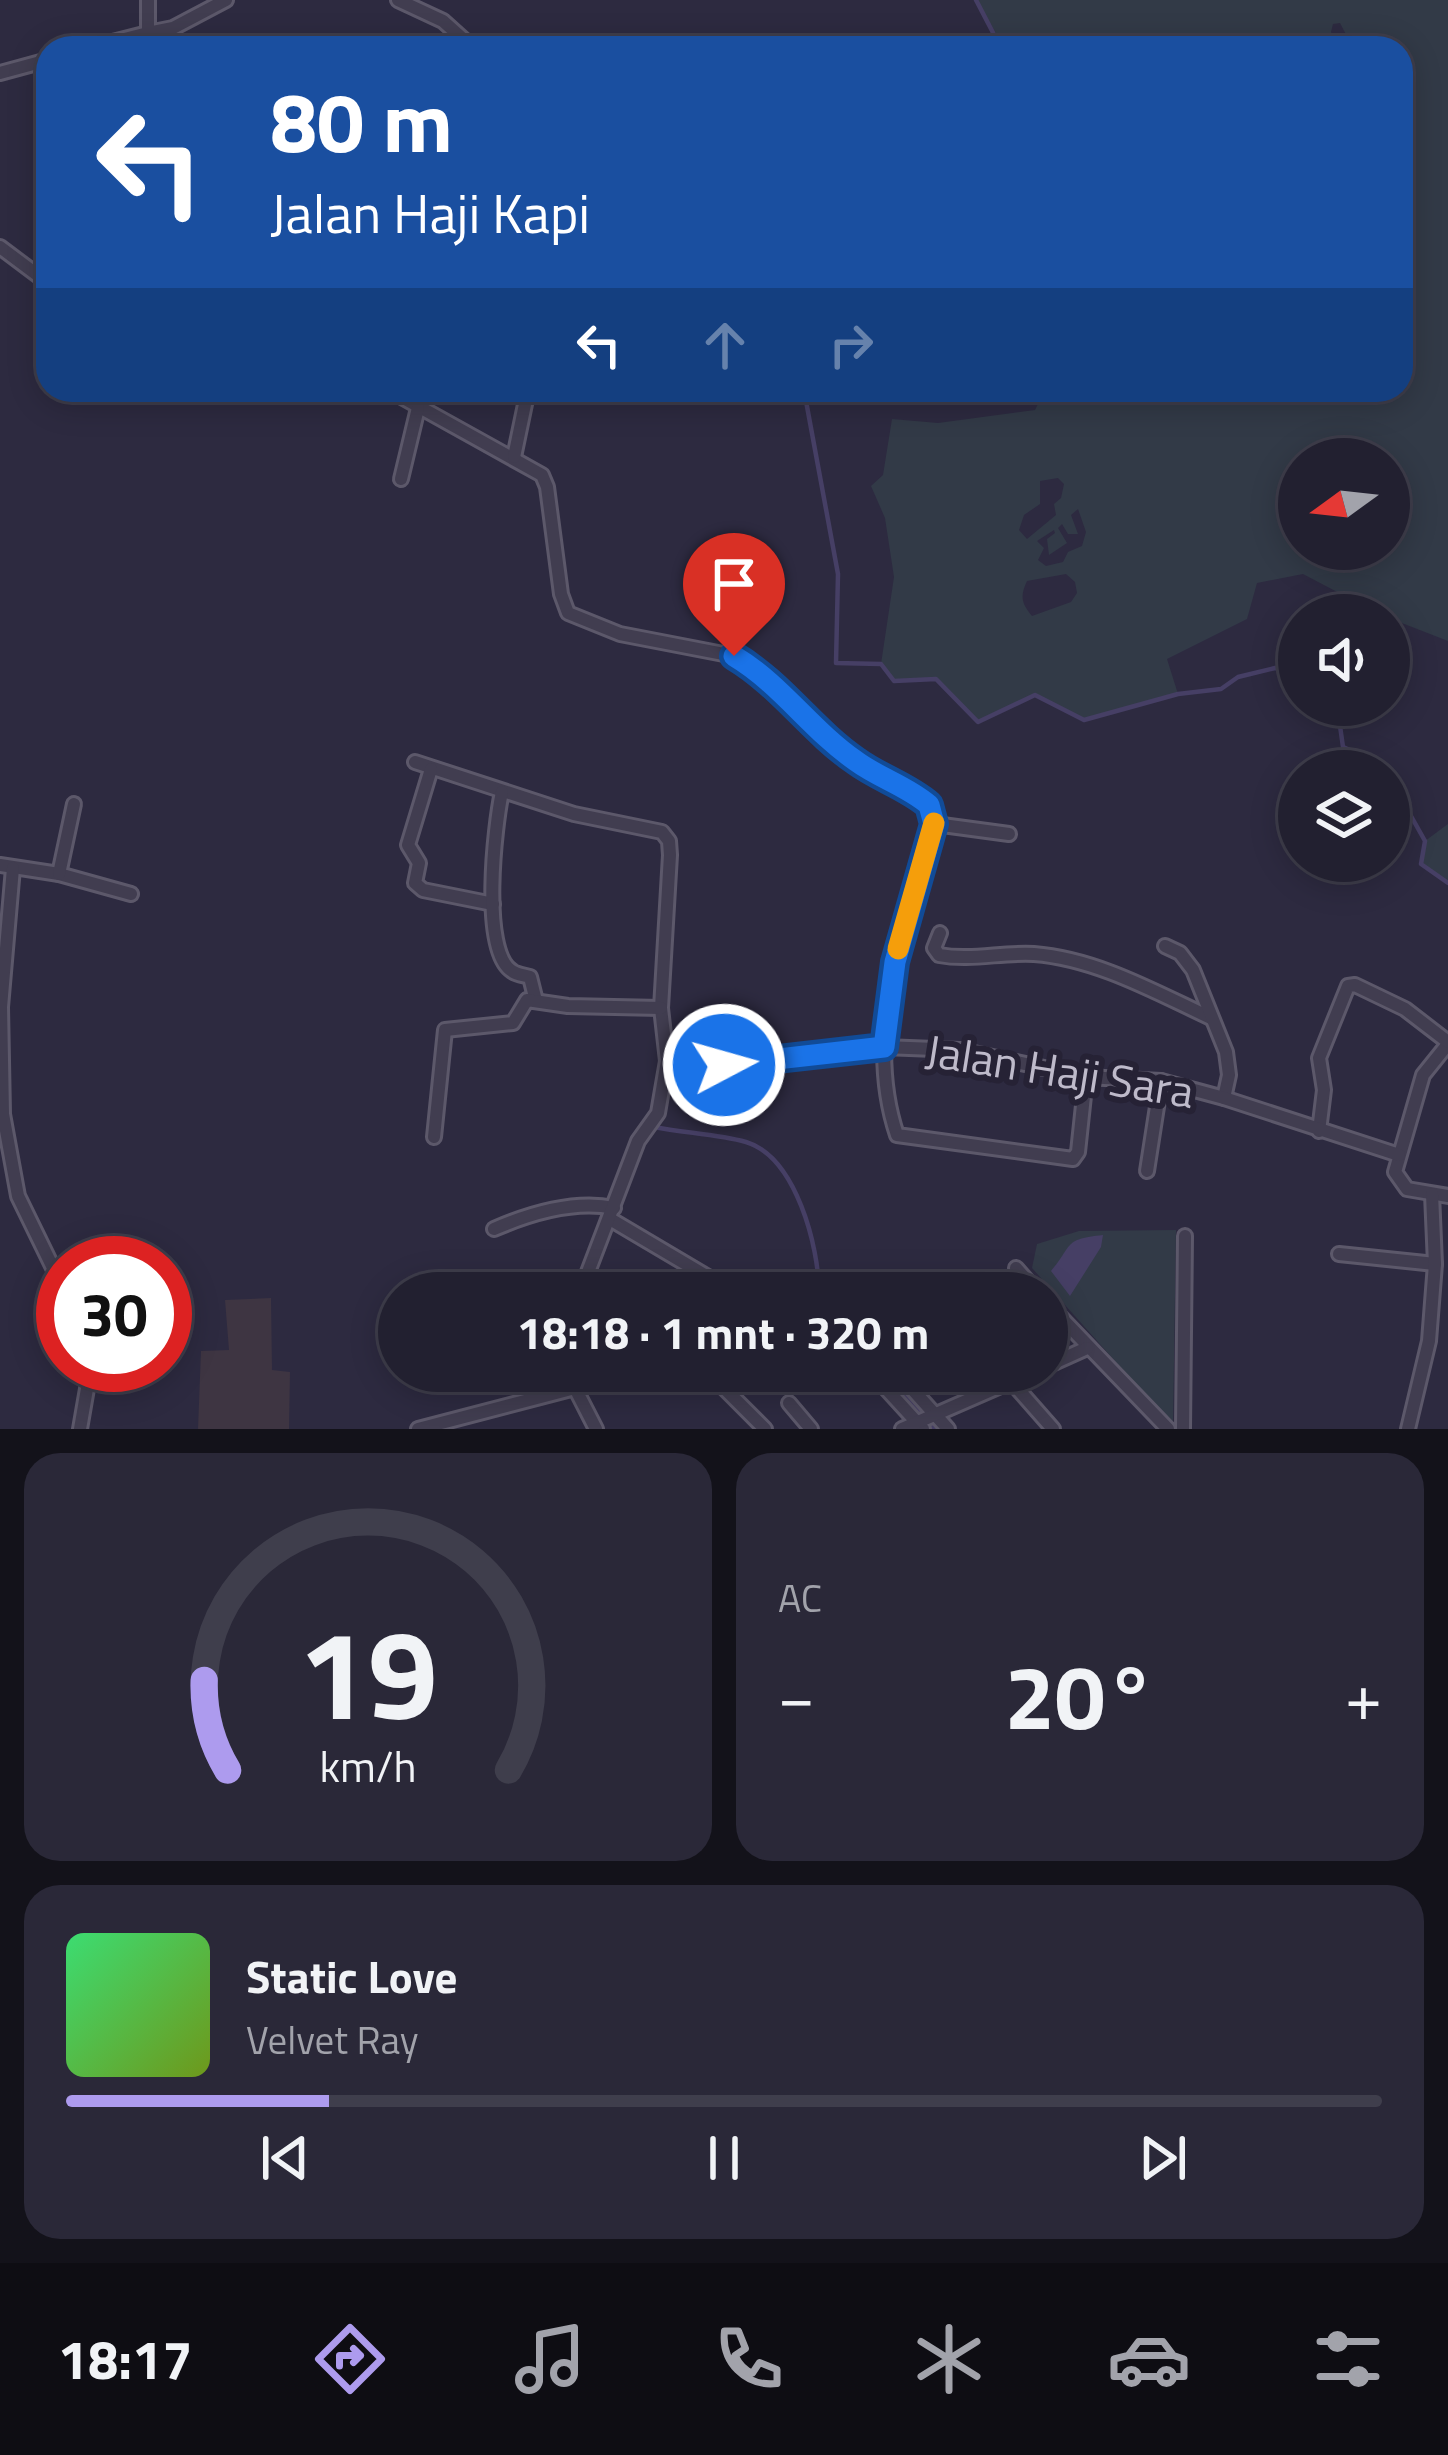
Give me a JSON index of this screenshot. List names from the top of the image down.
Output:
{
  "streets": {
    "street": ["Jalan Haji Sara"]
  },
  "north": "left",
  "page": {
    "turn": ["80 m", "Jalan Haji Kapi"],
    "limit": "30",
    "trip": "18:18 · 1 mnt · 320 m",
    "tile": "AC",
    "heat": ["−", "20°", "+"],
    "song": ["Static Love", "Velvet Ray"],
    "tabs": "18:17",
    "gauge": ["19", "km/h"]
  }
}
